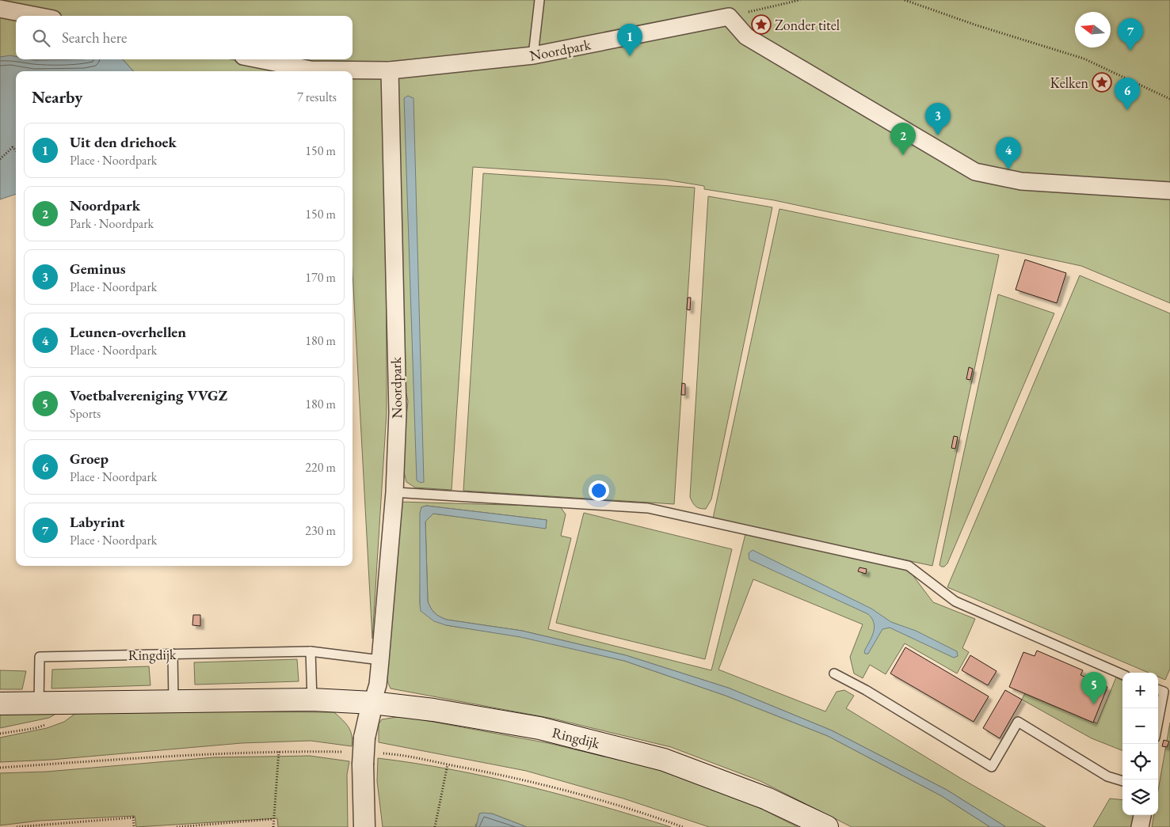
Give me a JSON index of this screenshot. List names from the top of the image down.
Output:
{
  "streets": {
    "main road": ["Ringdijk"],
    "street": ["Noordpark"]
  },
  "crossings": [
    ["Noordpark", "Ringdijk"]
  ],
  "places": {
    "place": ["Zonder titel", "Kelken"]
  },
  "north": "left",
  "page": {
    "search": "Search here",
    "pins": [
      "7",
      "1",
      "6",
      "3",
      "2",
      "4",
      "5"
    ],
    "heading": ["Nearby", "7 results"],
    "list": [
      {
        "mark": "1",
        "name": "Uit den driehoek",
        "note": "Place · Noordpark",
        "value": "150 m"
      },
      {
        "mark": "2",
        "name": "Noordpark",
        "note": "Park · Noordpark",
        "value": "150 m"
      },
      {
        "mark": "3",
        "name": "Geminus",
        "note": "Place · Noordpark",
        "value": "170 m"
      },
      {
        "mark": "4",
        "name": "Leunen-overhellen",
        "note": "Place · Noordpark",
        "value": "180 m"
      },
      {
        "mark": "5",
        "name": "Voetbalvereniging VVGZ",
        "note": "Sports",
        "value": "180 m"
      },
      {
        "mark": "6",
        "name": "Groep",
        "note": "Place · Noordpark",
        "value": "220 m"
      },
      {
        "mark": "7",
        "name": "Labyrint",
        "note": "Place · Noordpark",
        "value": "230 m"
      }
    ],
    "map_buttons": ["+", "−"]
  }
}
